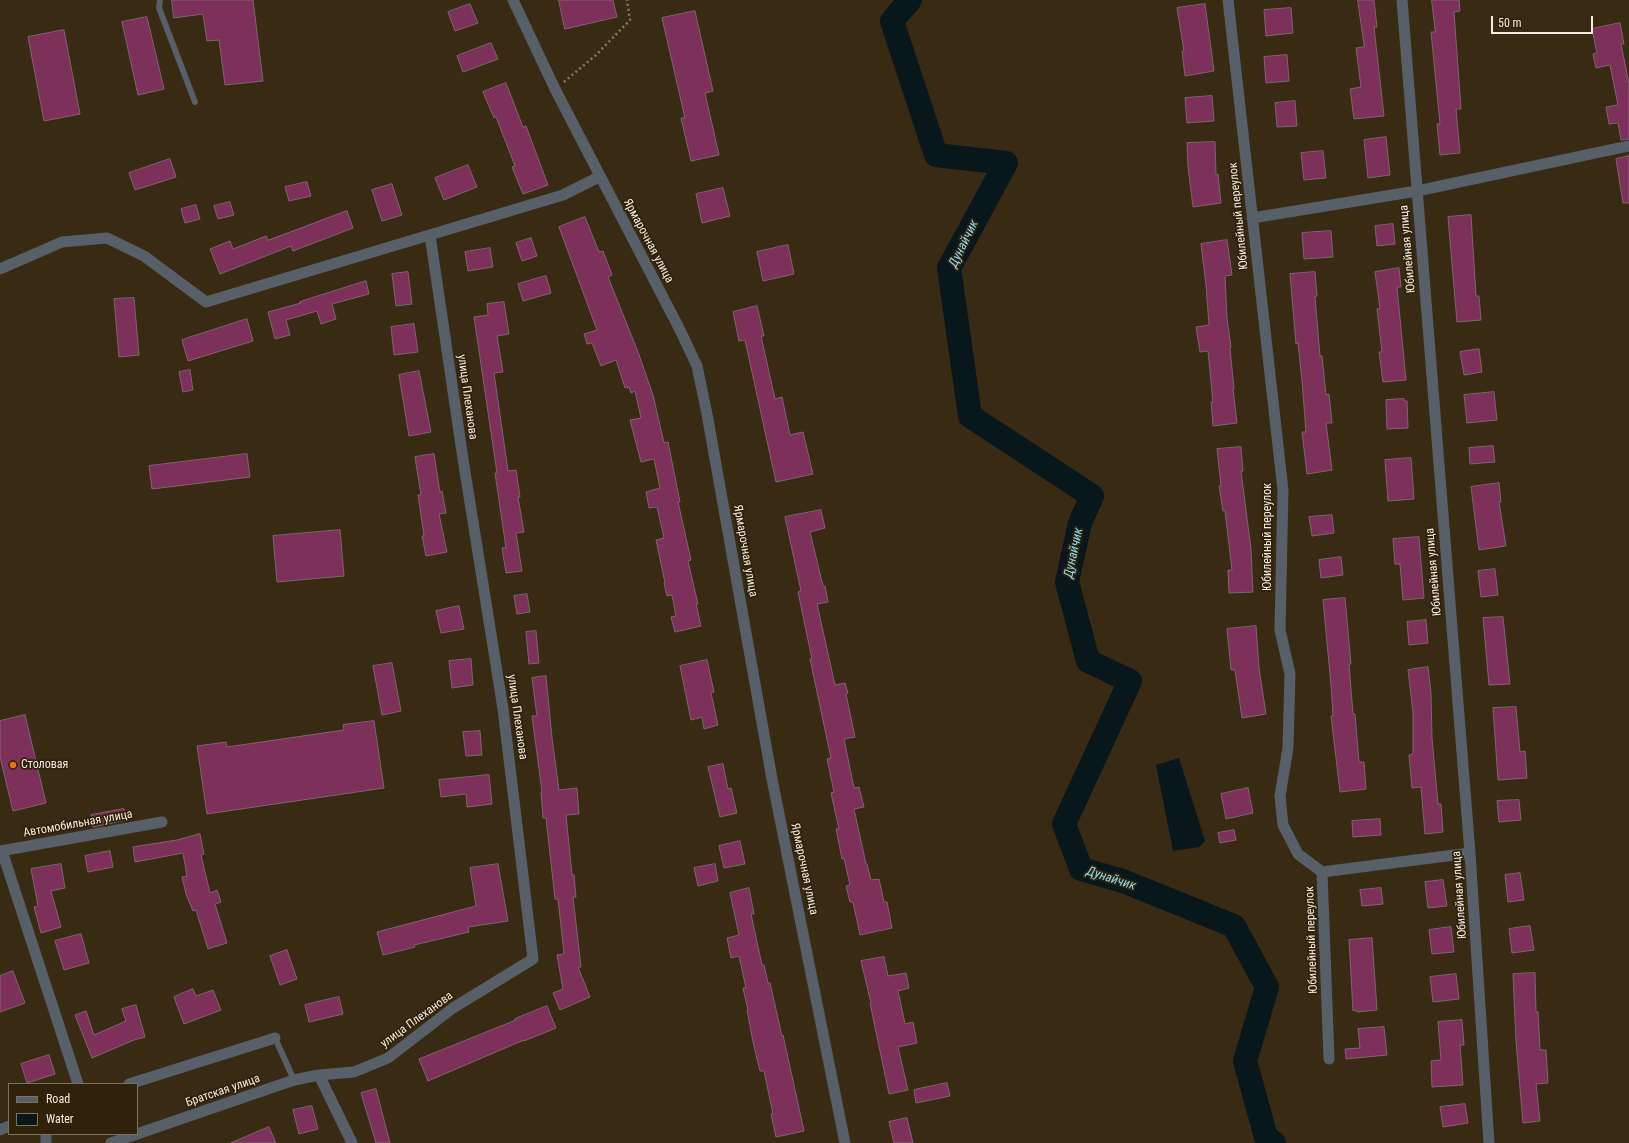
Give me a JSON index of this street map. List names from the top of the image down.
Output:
{
  "streets": {
    "street": [
      "Юбилейный переулок",
      "Ярмарочная улица",
      "Юбилейная улица",
      "улица Плеханова",
      "Автомобильная улица",
      "Братская улица"
    ]
  },
  "crossings": [
    ["улица Плеханова", "Братская улица"]
  ],
  "water": ["Дунайчик"],
  "places": ["Столовая"],
  "legend": ["Road", "Water"],
  "scale_bar": "50 m"
}
